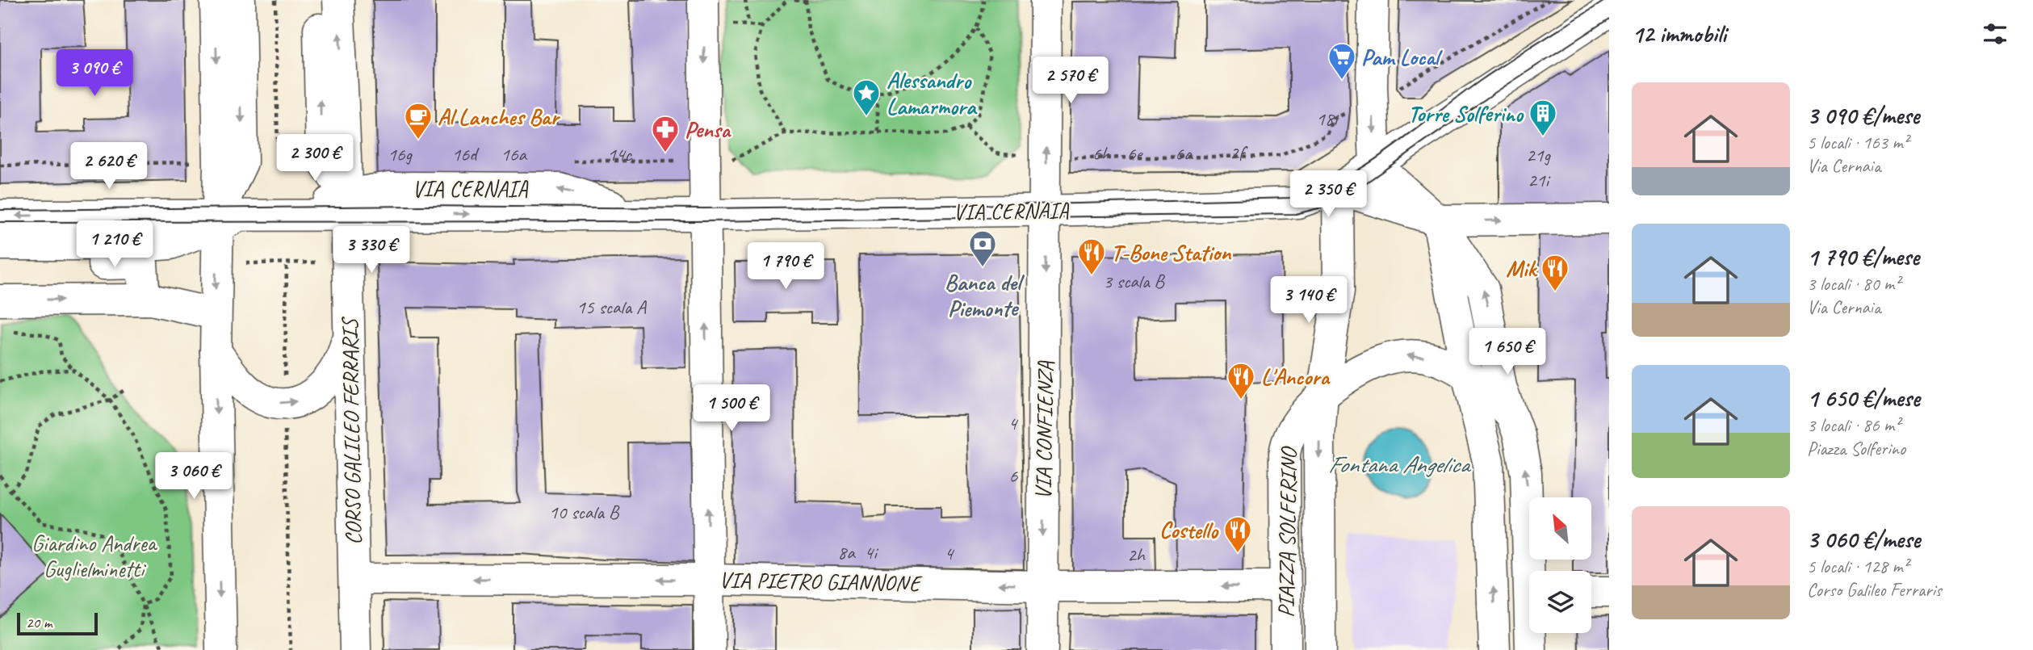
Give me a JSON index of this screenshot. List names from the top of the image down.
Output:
{
  "streets": {
    "street": [
      "VIA CERNAIA",
      "VIA CONFIENZA",
      "CORSO GALILEO FERRARIS",
      "PIAZZA SOLFERINO",
      "VIA PIETRO GIANNONE"
    ]
  },
  "crossings": [
    ["VIA CERNAIA", "VIA CONFIENZA"],
    ["VIA CERNAIA", "CORSO GALILEO FERRARIS"],
    ["VIA CERNAIA", "PIAZZA SOLFERINO"],
    ["VIA CONFIENZA", "VIA PIETRO GIANNONE"],
    ["CORSO GALILEO FERRARIS", "VIA PIETRO GIANNONE"],
    ["PIAZZA SOLFERINO", "VIA PIETRO GIANNONE"]
  ],
  "one_way": ["VIA PIETRO GIANNONE"],
  "water": ["Fontana Angelica"],
  "parks": ["Giardino Andrea Guglielminetti"],
  "places": {
    "supermarket": ["Pam Local"],
    "place": ["Alessandro Lamarmora"],
    "building": ["Torre Solferino"],
    "cafe": ["Al Lanches Bar"],
    "pharmacy": ["Pensa"],
    "bank": ["Banca del Piemonte"],
    "restaurant": [
      "T-Bone Station",
      "Mik",
      "L'Ancora",
      "Costello"
    ]
  },
  "house_numbers": [
    "18i",
    "2f",
    "6h",
    "6e",
    "6a",
    "16g",
    "16d",
    "16a",
    "14c",
    "21g",
    "21i",
    "3 scala B",
    "15 scala A",
    "4",
    "6",
    "10 scala B",
    "8a",
    "4i",
    "4",
    "2h"
  ],
  "scale_bar": "20 m",
  "north": "top left",
  "page": {
    "heading": "12 immobili",
    "price": [
      "3 090 €",
      "2 570 €",
      "2 300 €",
      "2 620 €",
      "2 350 €",
      "1 210 €",
      "3 330 €",
      "1 790 €",
      "3 140 €",
      "1 650 €",
      "1 500 €",
      "3 060 €"
    ],
    "list": [
      {
        "name": "3 090 €/mese",
        "note": "5 locali · 163 m² · Via Cernaia"
      },
      {
        "name": "1 790 €/mese",
        "note": "3 locali · 80 m² · Via Cernaia"
      },
      {
        "name": "1 650 €/mese",
        "note": "3 locali · 86 m² · Piazza Solferino"
      },
      {
        "name": "3 060 €/mese",
        "note": "5 locali · 128 m² · Corso Galileo Ferraris"
      }
    ],
    "scale": "20 m"
  }
}
